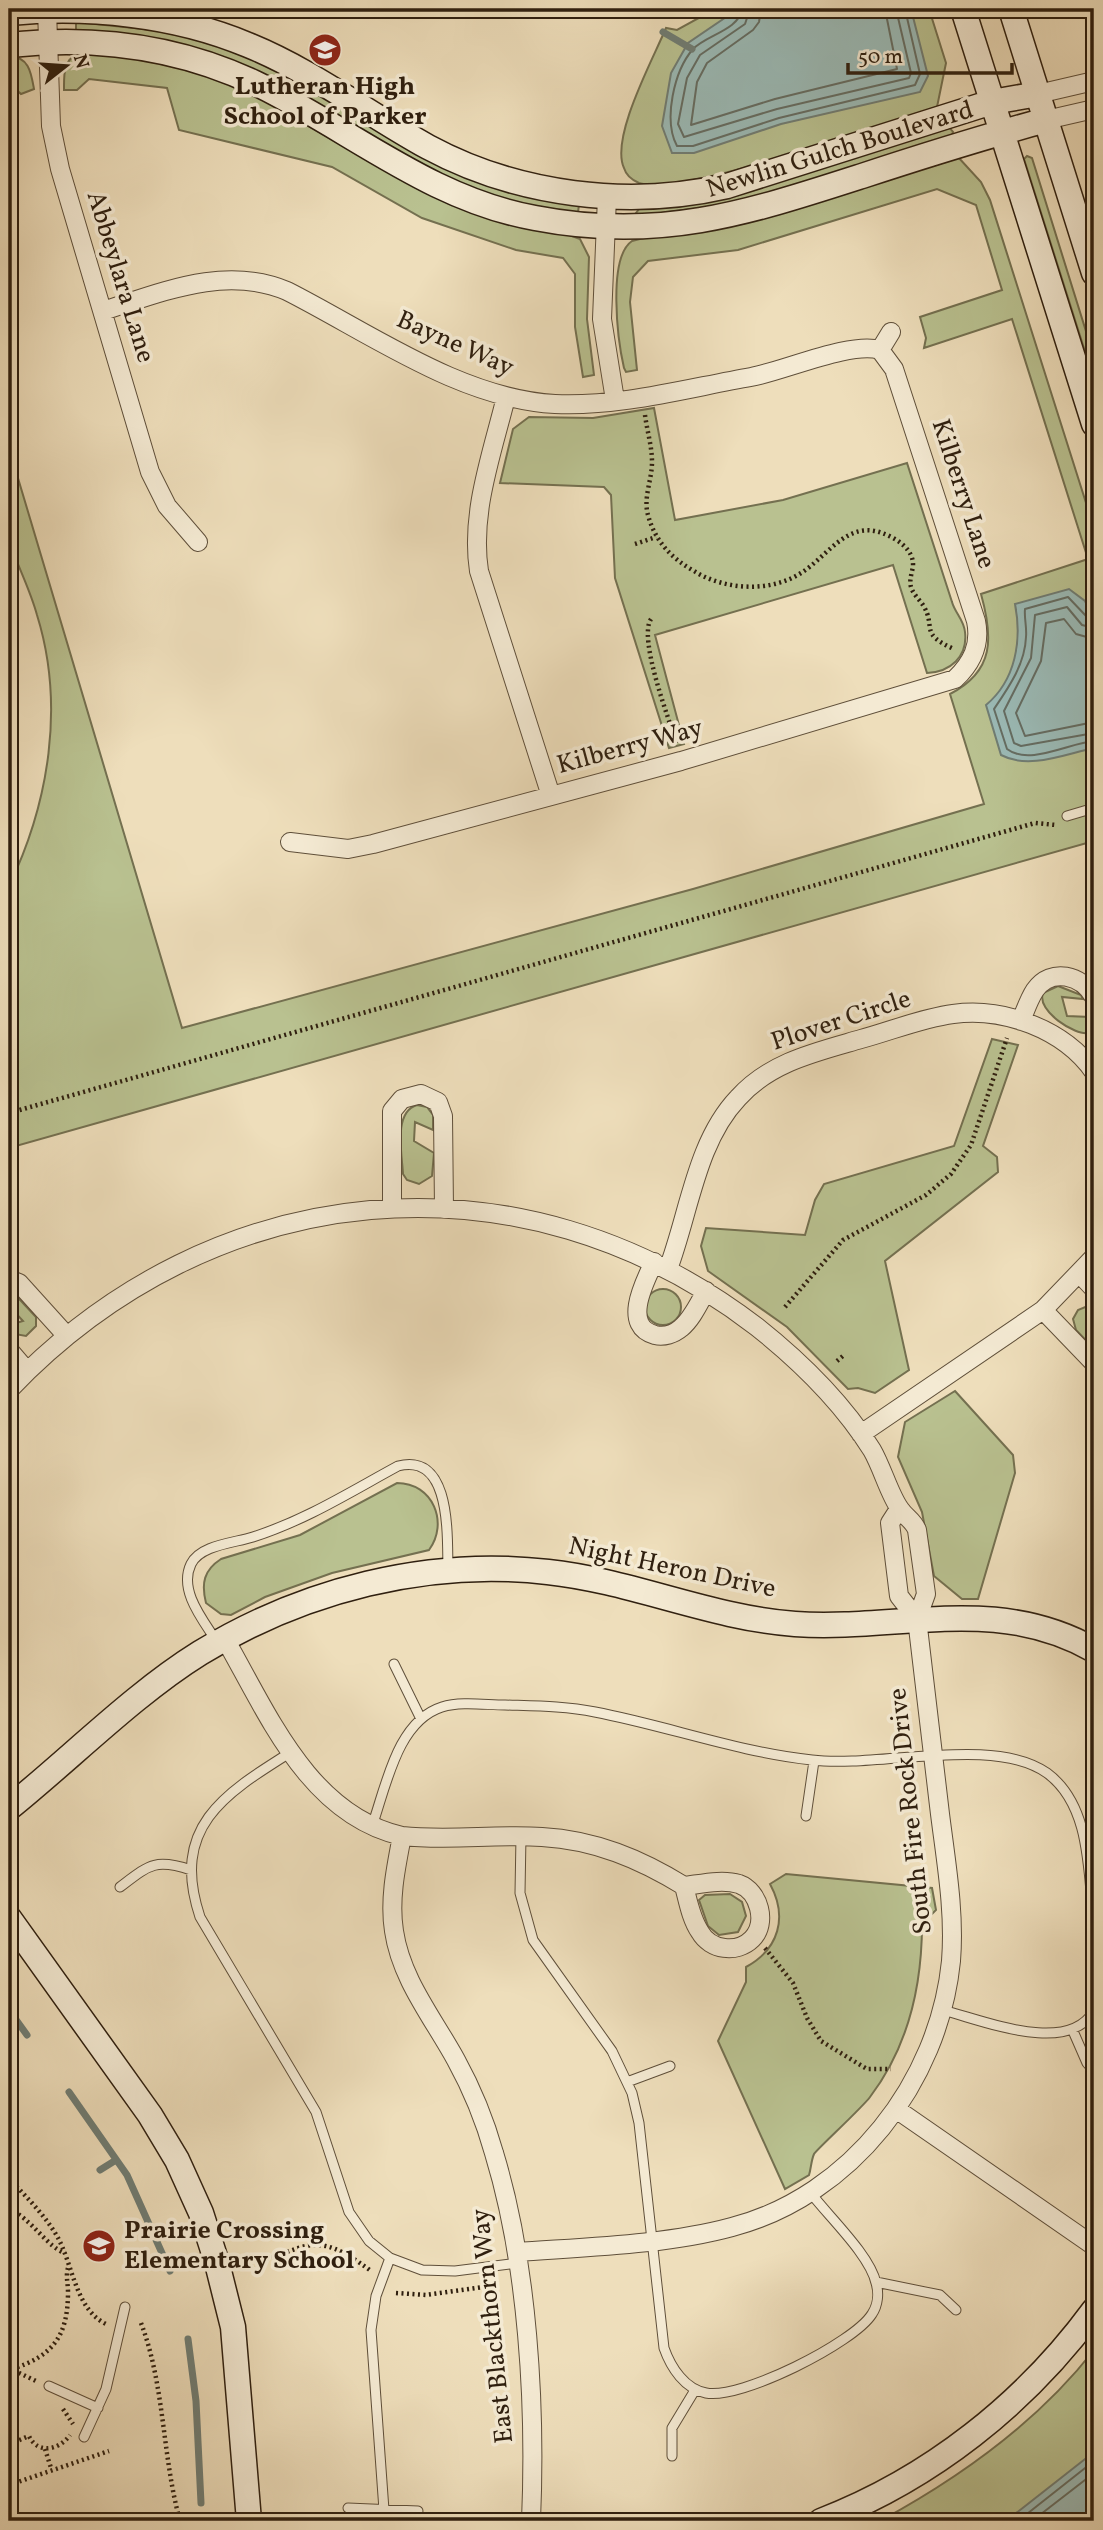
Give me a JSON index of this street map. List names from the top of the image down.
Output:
{
  "streets": {
    "street": [
      "Newlin Gulch Boulevard",
      "Abbeylara Lane",
      "Bayne Way",
      "Kilberry Lane",
      "Kilberry Way",
      "Plover Circle",
      "Night Heron Drive",
      "South Fire Rock Drive",
      "East Blackthorn Way"
    ]
  },
  "crossings": [
    ["Newlin Gulch Boulevard", "Abbeylara Lane"],
    ["Abbeylara Lane", "Bayne Way"],
    ["Bayne Way", "Kilberry Lane"],
    ["Kilberry Lane", "Kilberry Way"],
    ["Night Heron Drive", "South Fire Rock Drive"],
    ["South Fire Rock Drive", "East Blackthorn Way"]
  ],
  "places": {
    "school or university": ["Lutheran High School of Parker", "Prairie Crossing Elementary School"]
  },
  "scale_bar": "50 m",
  "north": "right"
}
